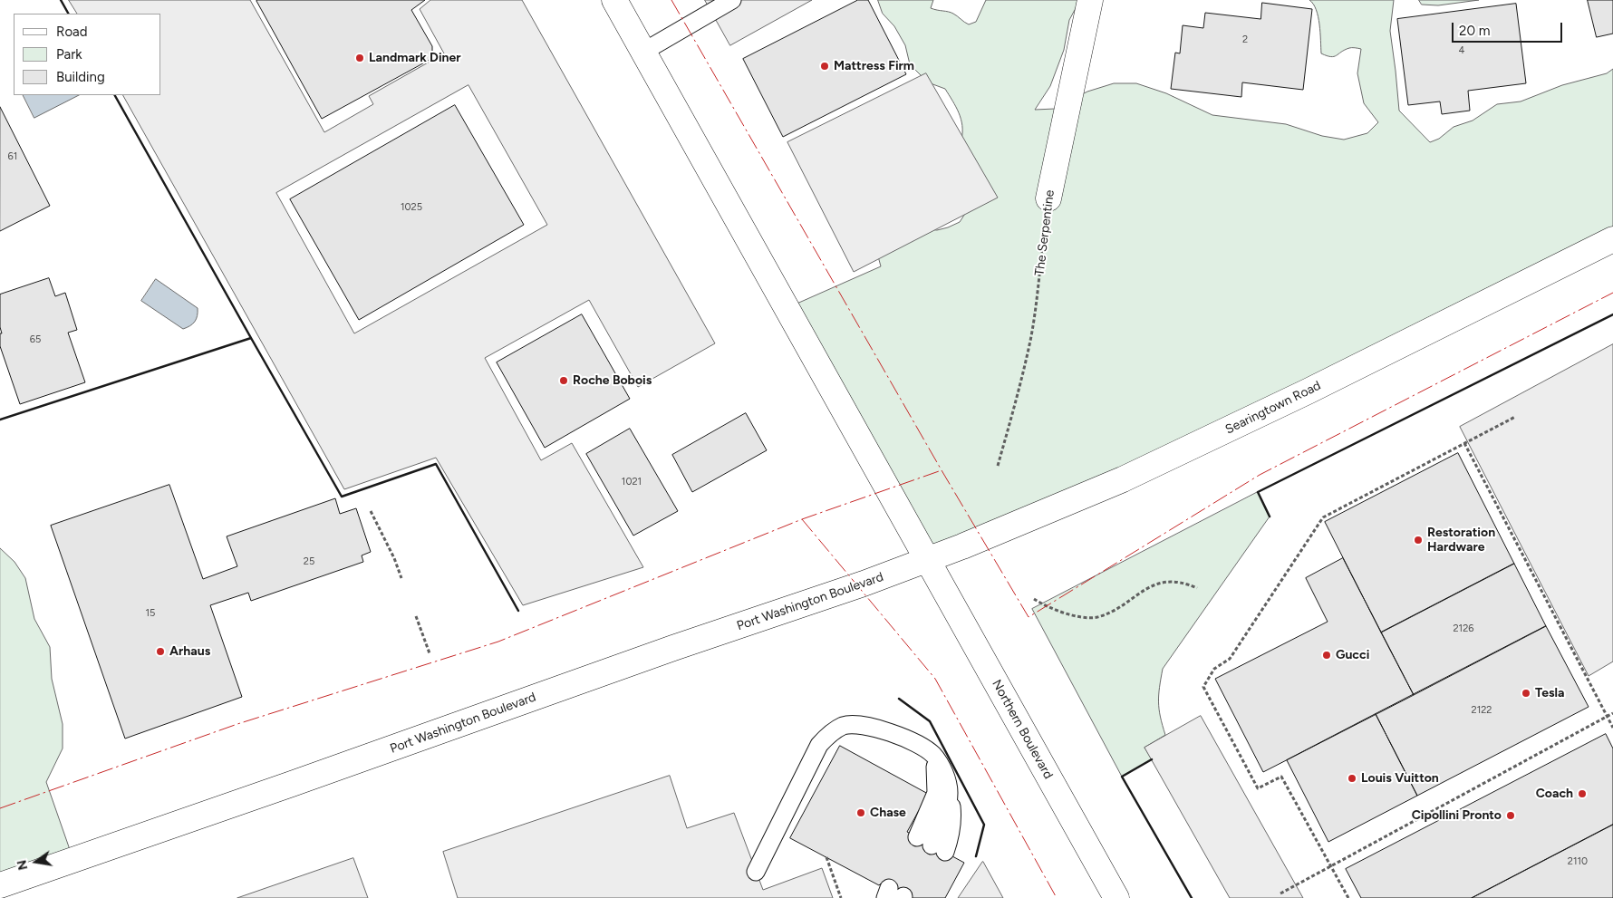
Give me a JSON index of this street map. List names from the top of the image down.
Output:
{
  "streets": {
    "main road": [
      "The Serpentine",
      "Searingtown Road",
      "Port Washington Boulevard",
      "Northern Boulevard"
    ]
  },
  "crossings": [
    ["Searingtown Road", "Port Washington Boulevard"],
    ["Searingtown Road", "Northern Boulevard"],
    ["Port Washington Boulevard", "Northern Boulevard"]
  ],
  "places": [
    "Landmark Diner",
    "Mattress Firm",
    "Roche Bobois",
    "Restoration Hardware",
    "Arhaus",
    "Gucci",
    "Tesla",
    "Louis Vuitton",
    "Coach",
    "Chase",
    "Cipollini Pronto"
  ],
  "house_numbers": [
    "2",
    "4",
    "61",
    "1025",
    "65",
    "1021",
    "25",
    "15",
    "2126",
    "2122",
    "2110"
  ],
  "legend": ["Road", "Park", "Building"],
  "scale_bar": "20 m",
  "north": "left"
}
